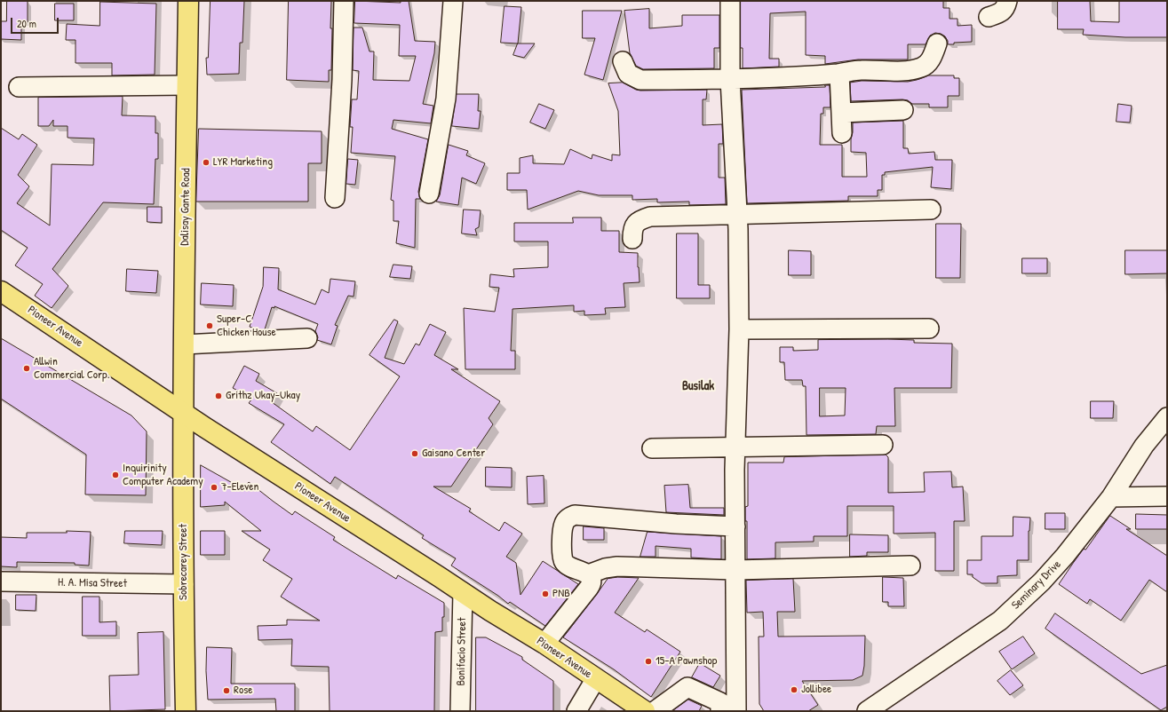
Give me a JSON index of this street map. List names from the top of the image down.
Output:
{
  "streets": {
    "main road": ["Dalisay Gante Road", "Pioneer Avenue", "Sobrecarey Street"],
    "street": ["H. A. Misa Street", "Seminary Drive", "Bonifacio Street"]
  },
  "crossings": [
    ["Dalisay Gante Road", "Pioneer Avenue"],
    ["Dalisay Gante Road", "Sobrecarey Street"],
    ["Pioneer Avenue", "Sobrecarey Street"],
    ["Pioneer Avenue", "Bonifacio Street"],
    ["Sobrecarey Street", "H. A. Misa Street"]
  ],
  "districts": ["Busilak"],
  "places": [
    "LYR Marketing",
    "Super-C Chicken House",
    "Allwin Commercial Corp.",
    "Grithz Ukay-Ukay",
    "Gaisano Center",
    "Inquirinity Computer Academy",
    "7-Eleven",
    "PNB",
    "15-A Pawnshop",
    "Jollibee",
    "Rose"
  ],
  "scale_bar": "20 m"
}
